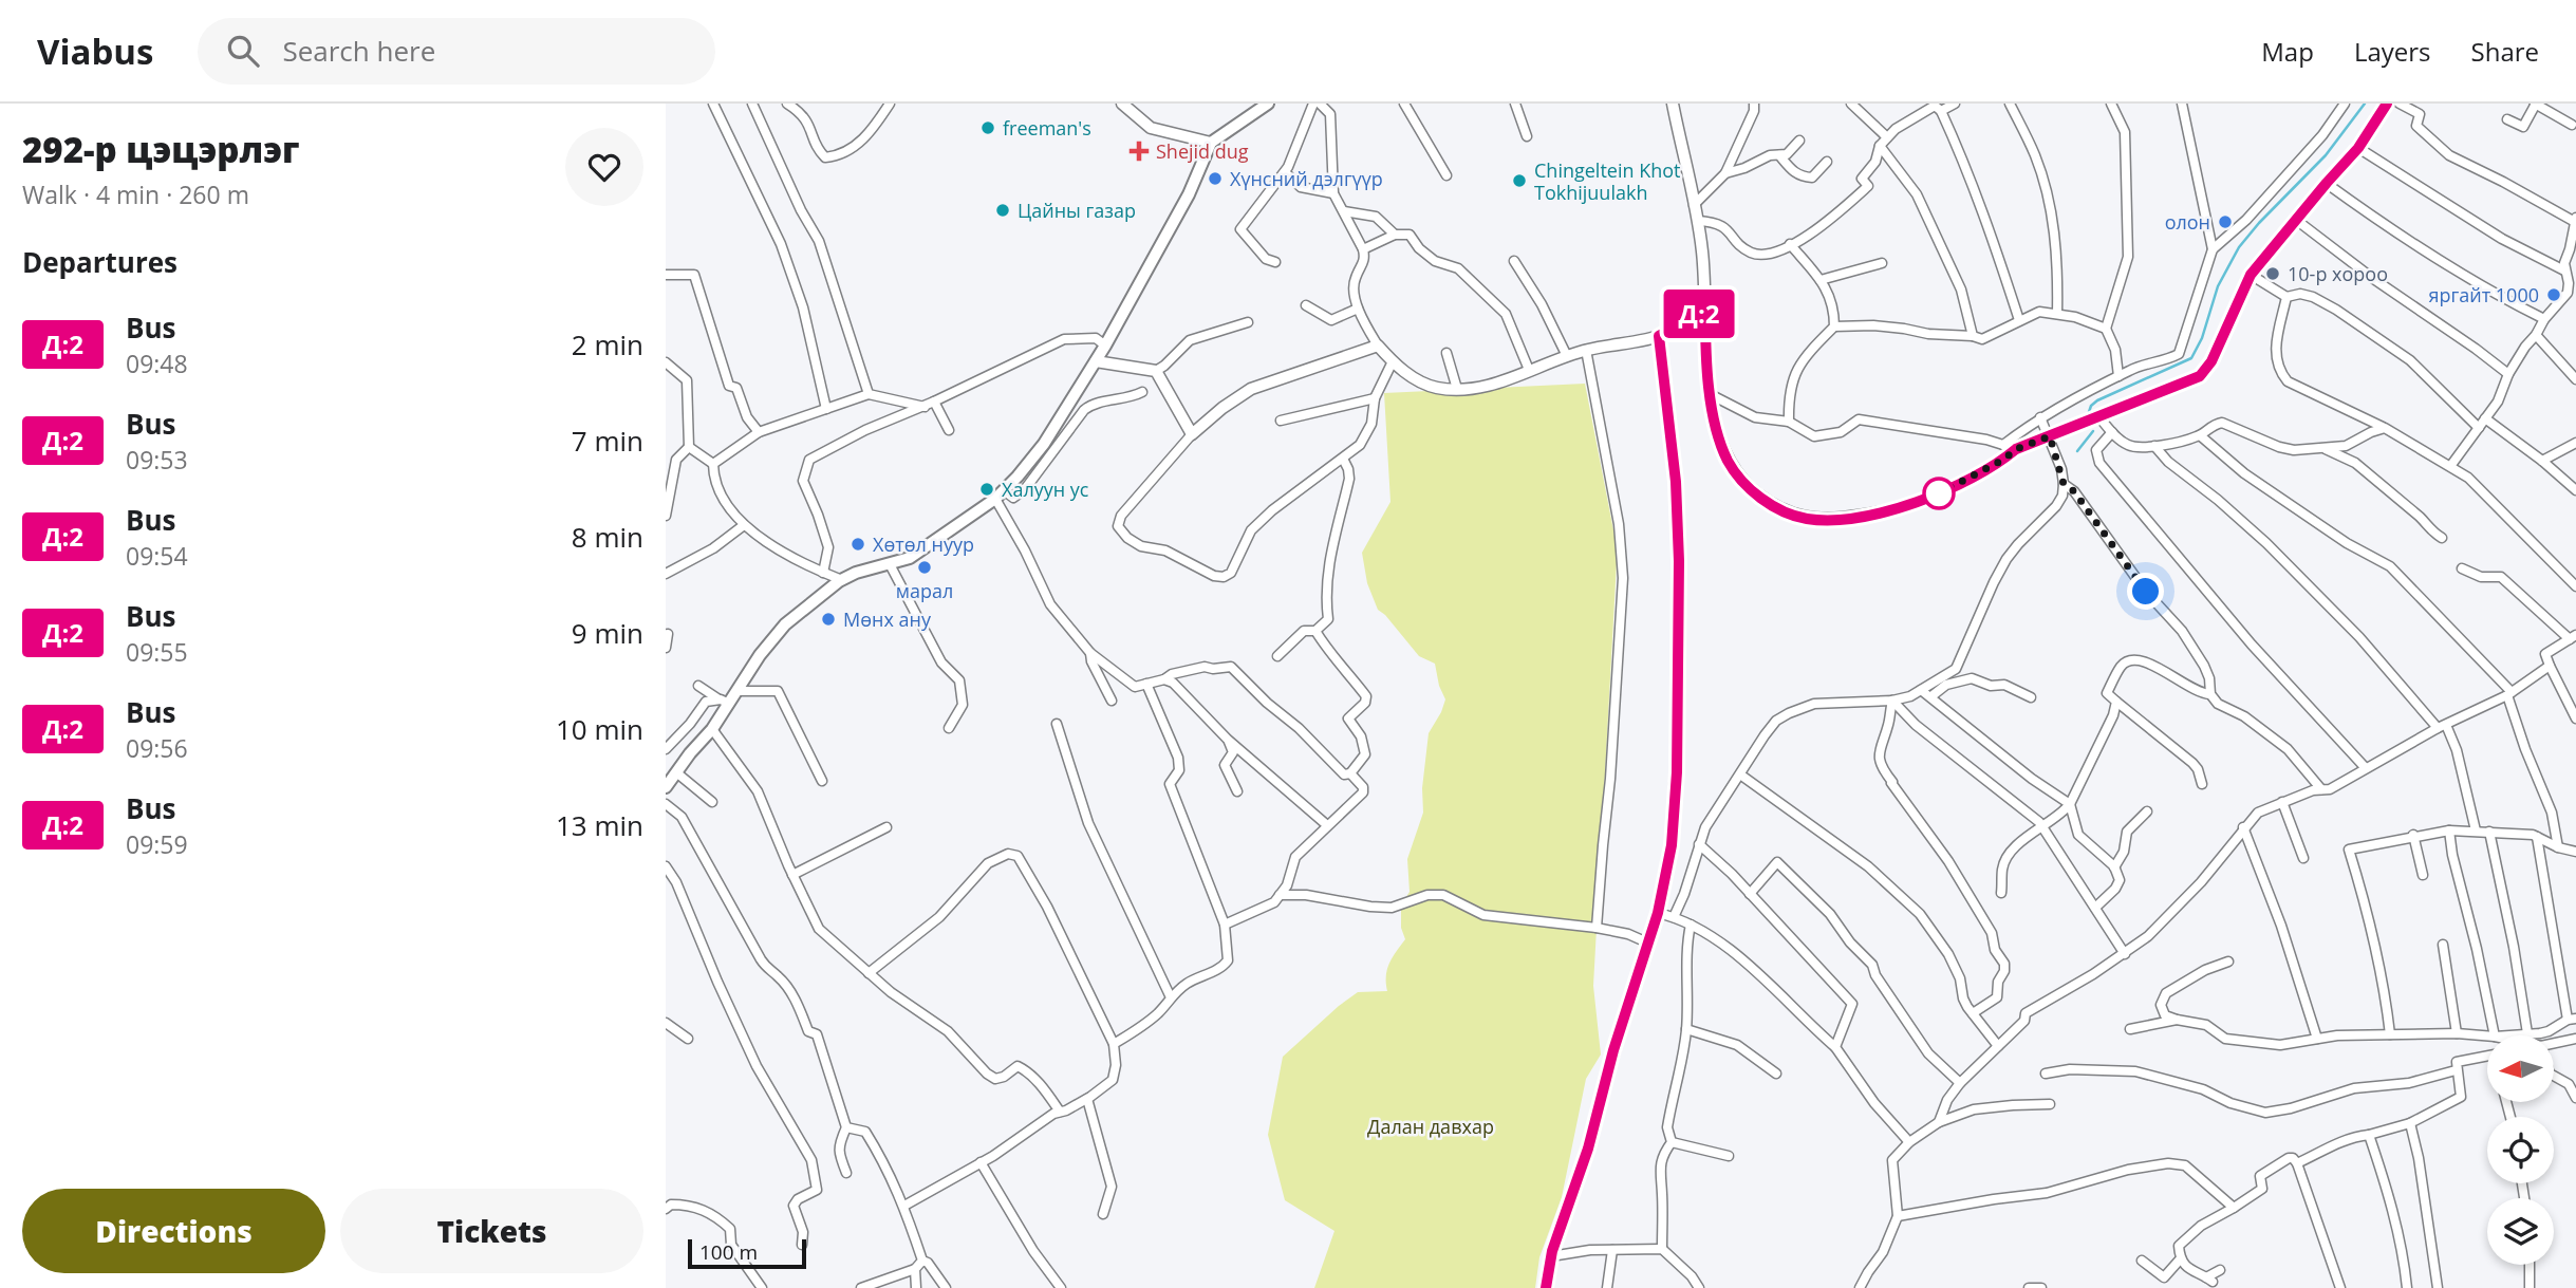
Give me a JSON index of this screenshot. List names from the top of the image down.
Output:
{
  "parks": ["Далан давхар"],
  "places": {
    "other": [
      "freeman's",
      "Хүнсний дэлгүүр",
      "Chingeltein Khot Tokhijuulakh",
      "Цайны газар",
      "олон",
      "10-р хороо",
      "яргайт 1000",
      "Халуун ус",
      "Хөтөл нуур",
      "марал",
      "Мөнх ану"
    ],
    "health": ["Shejid dug"]
  },
  "lines": ["bus line Д:2"],
  "scale_bar": "100 m",
  "north": "left",
  "page": {
    "header": "Viabus",
    "search": "Search here",
    "nav": ["Map", "Layers", "Share"],
    "heading": [
      ["292-р цэцэрлэг", "Walk · 4 min · 260 m"],
      "Departures"
    ],
    "on_map": "Д:2",
    "list": [
      {
        "mark": "Д:2",
        "name": "Bus",
        "note": "09:48",
        "value": "2 min"
      },
      {
        "mark": "Д:2",
        "name": "Bus",
        "note": "09:53",
        "value": "7 min"
      },
      {
        "mark": "Д:2",
        "name": "Bus",
        "note": "09:54",
        "value": "8 min"
      },
      {
        "mark": "Д:2",
        "name": "Bus",
        "note": "09:55",
        "value": "9 min"
      },
      {
        "mark": "Д:2",
        "name": "Bus",
        "note": "09:56",
        "value": "10 min"
      },
      {
        "mark": "Д:2",
        "name": "Bus",
        "note": "09:59",
        "value": "13 min"
      }
    ],
    "buttons": ["Directions", "Tickets"],
    "scale": "100 m"
  }
}
